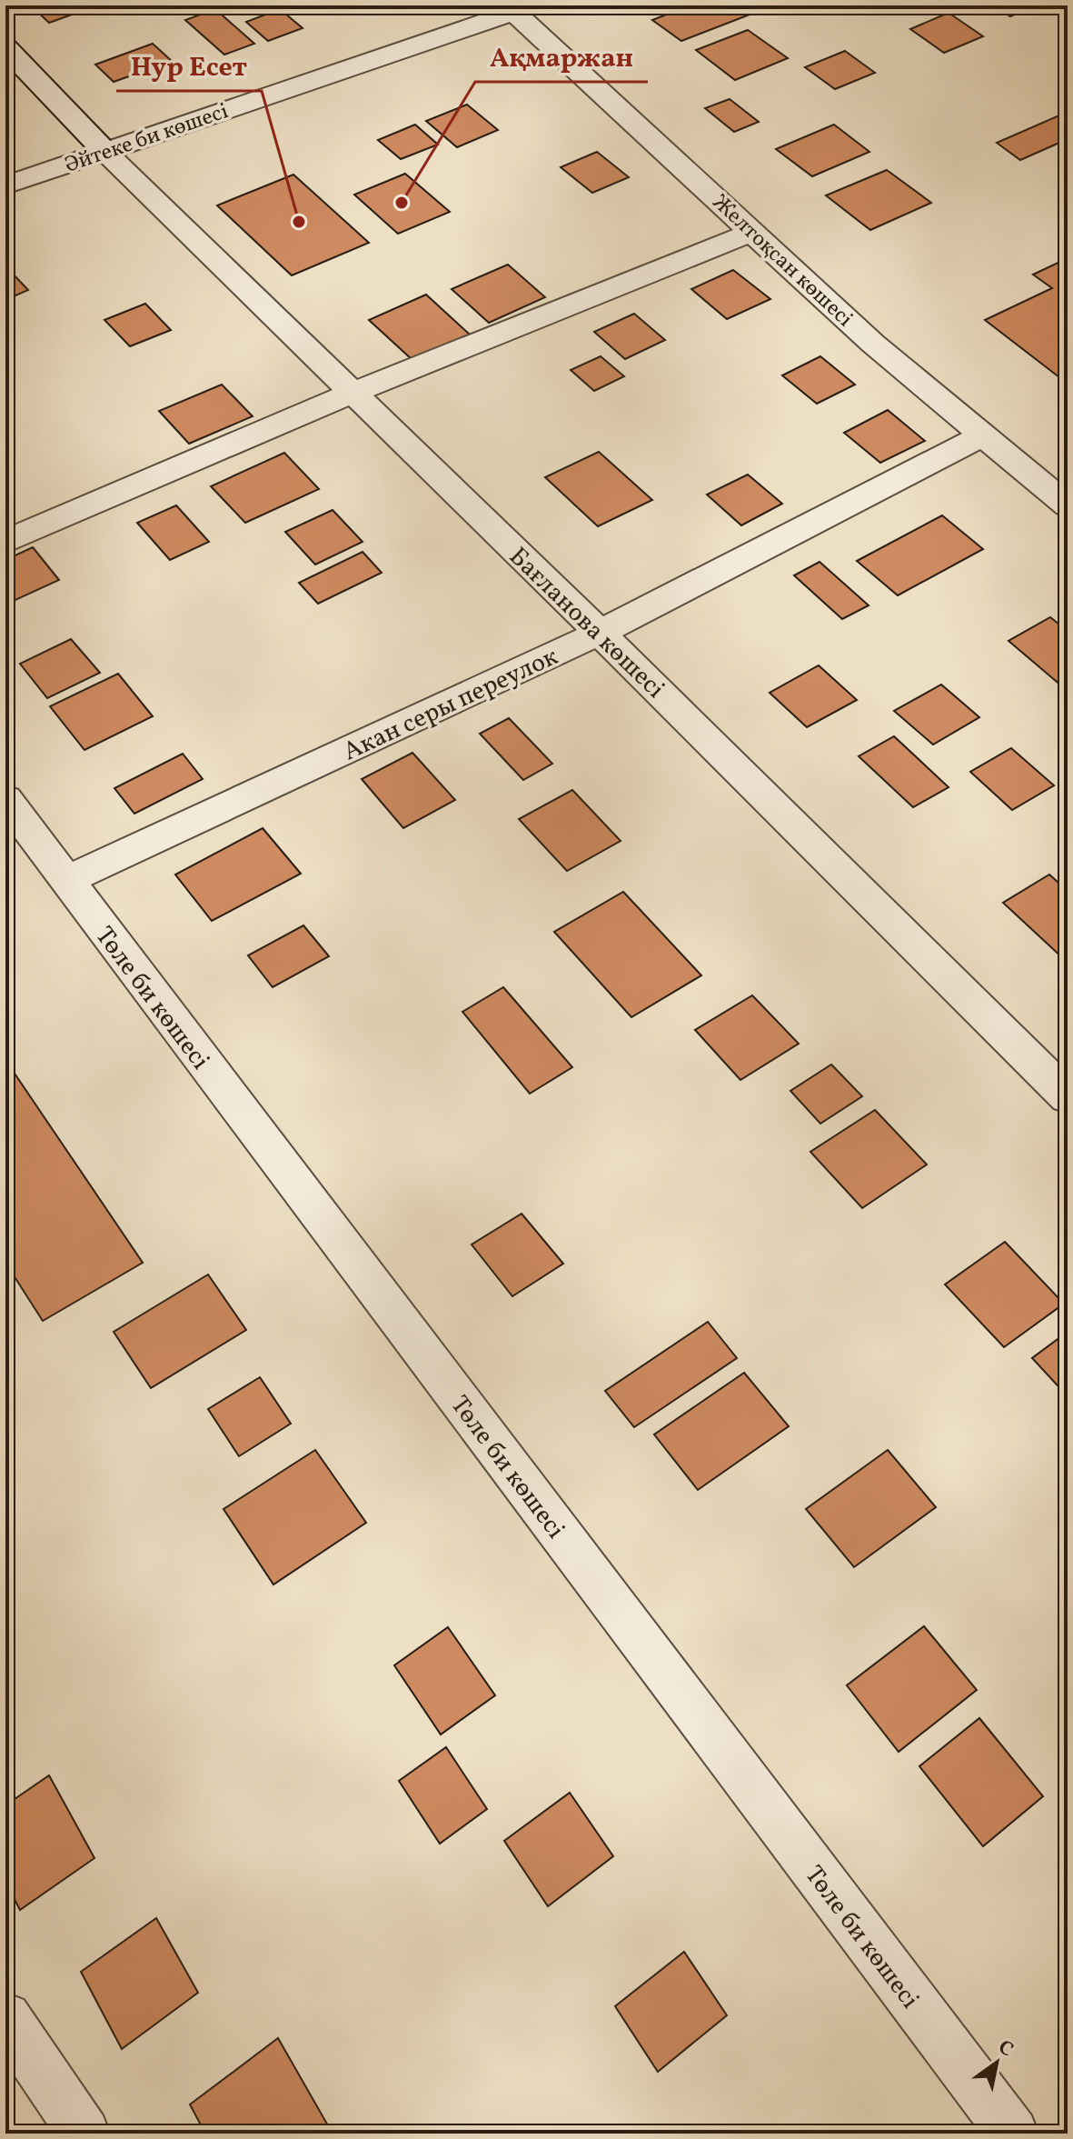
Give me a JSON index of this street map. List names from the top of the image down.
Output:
{
  "streets": {
    "street": [
      "Әйтеке би көшесі",
      "Желтоқсан көшесі",
      "Бағланова көшесі",
      "Акан серы переулок",
      "Төле би көшесі"
    ]
  },
  "crossings": [
    ["Әйтеке би көшесі", "Желтоқсан көшесі"],
    ["Әйтеке би көшесі", "Бағланова көшесі"],
    ["Желтоқсан көшесі", "Акан серы переулок"],
    ["Бағланова көшесі", "Акан серы переулок"],
    ["Акан серы переулок", "Төле би көшесі"]
  ],
  "places": ["Ақмаржан", "Нур Есет"],
  "north": "top right"
}
